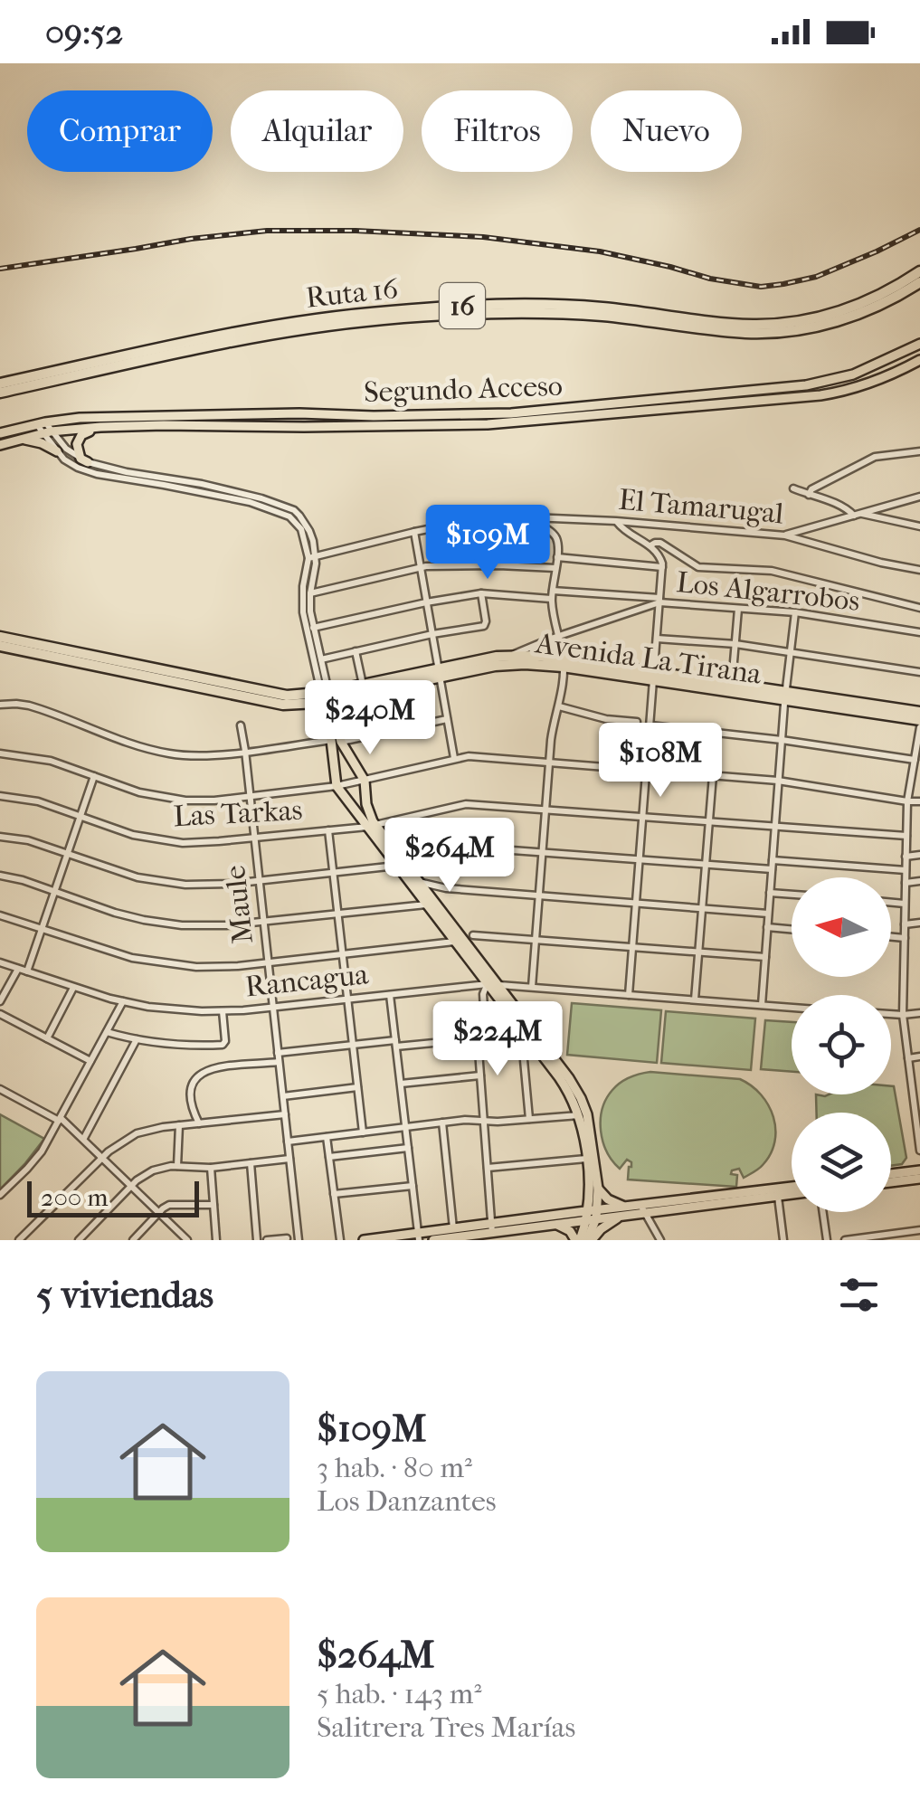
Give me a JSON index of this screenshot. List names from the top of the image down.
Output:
{
  "streets": {
    "highway": ["Ruta 16", "16", "Avenida La Tirana"],
    "main road": ["Segundo Acceso"],
    "street": [
      "El Tamarugal",
      "Los Algarrobos",
      "Las Tarkas",
      "Maule",
      "Rancagua"
    ]
  },
  "crossings": [
    ["Los Algarrobos", "Avenida La Tirana"],
    ["Las Tarkas", "Maule"],
    ["Maule", "Rancagua"]
  ],
  "scale_bar": "200 m",
  "north": "left",
  "page": {
    "status": "09:52",
    "chip": [
      "Comprar",
      "Alquilar",
      "Filtros",
      "Nuevo"
    ],
    "price": [
      "$109M",
      "$240M",
      "$108M",
      "$264M",
      "$224M"
    ],
    "scale": "200 m",
    "heading": "5 viviendas",
    "list": [
      {
        "name": "$109M",
        "note": "3 hab. · 80 m² · Los Danzantes"
      },
      {
        "name": "$264M",
        "note": "5 hab. · 143 m² · Salitrera Tres Marías"
      }
    ]
  }
}
